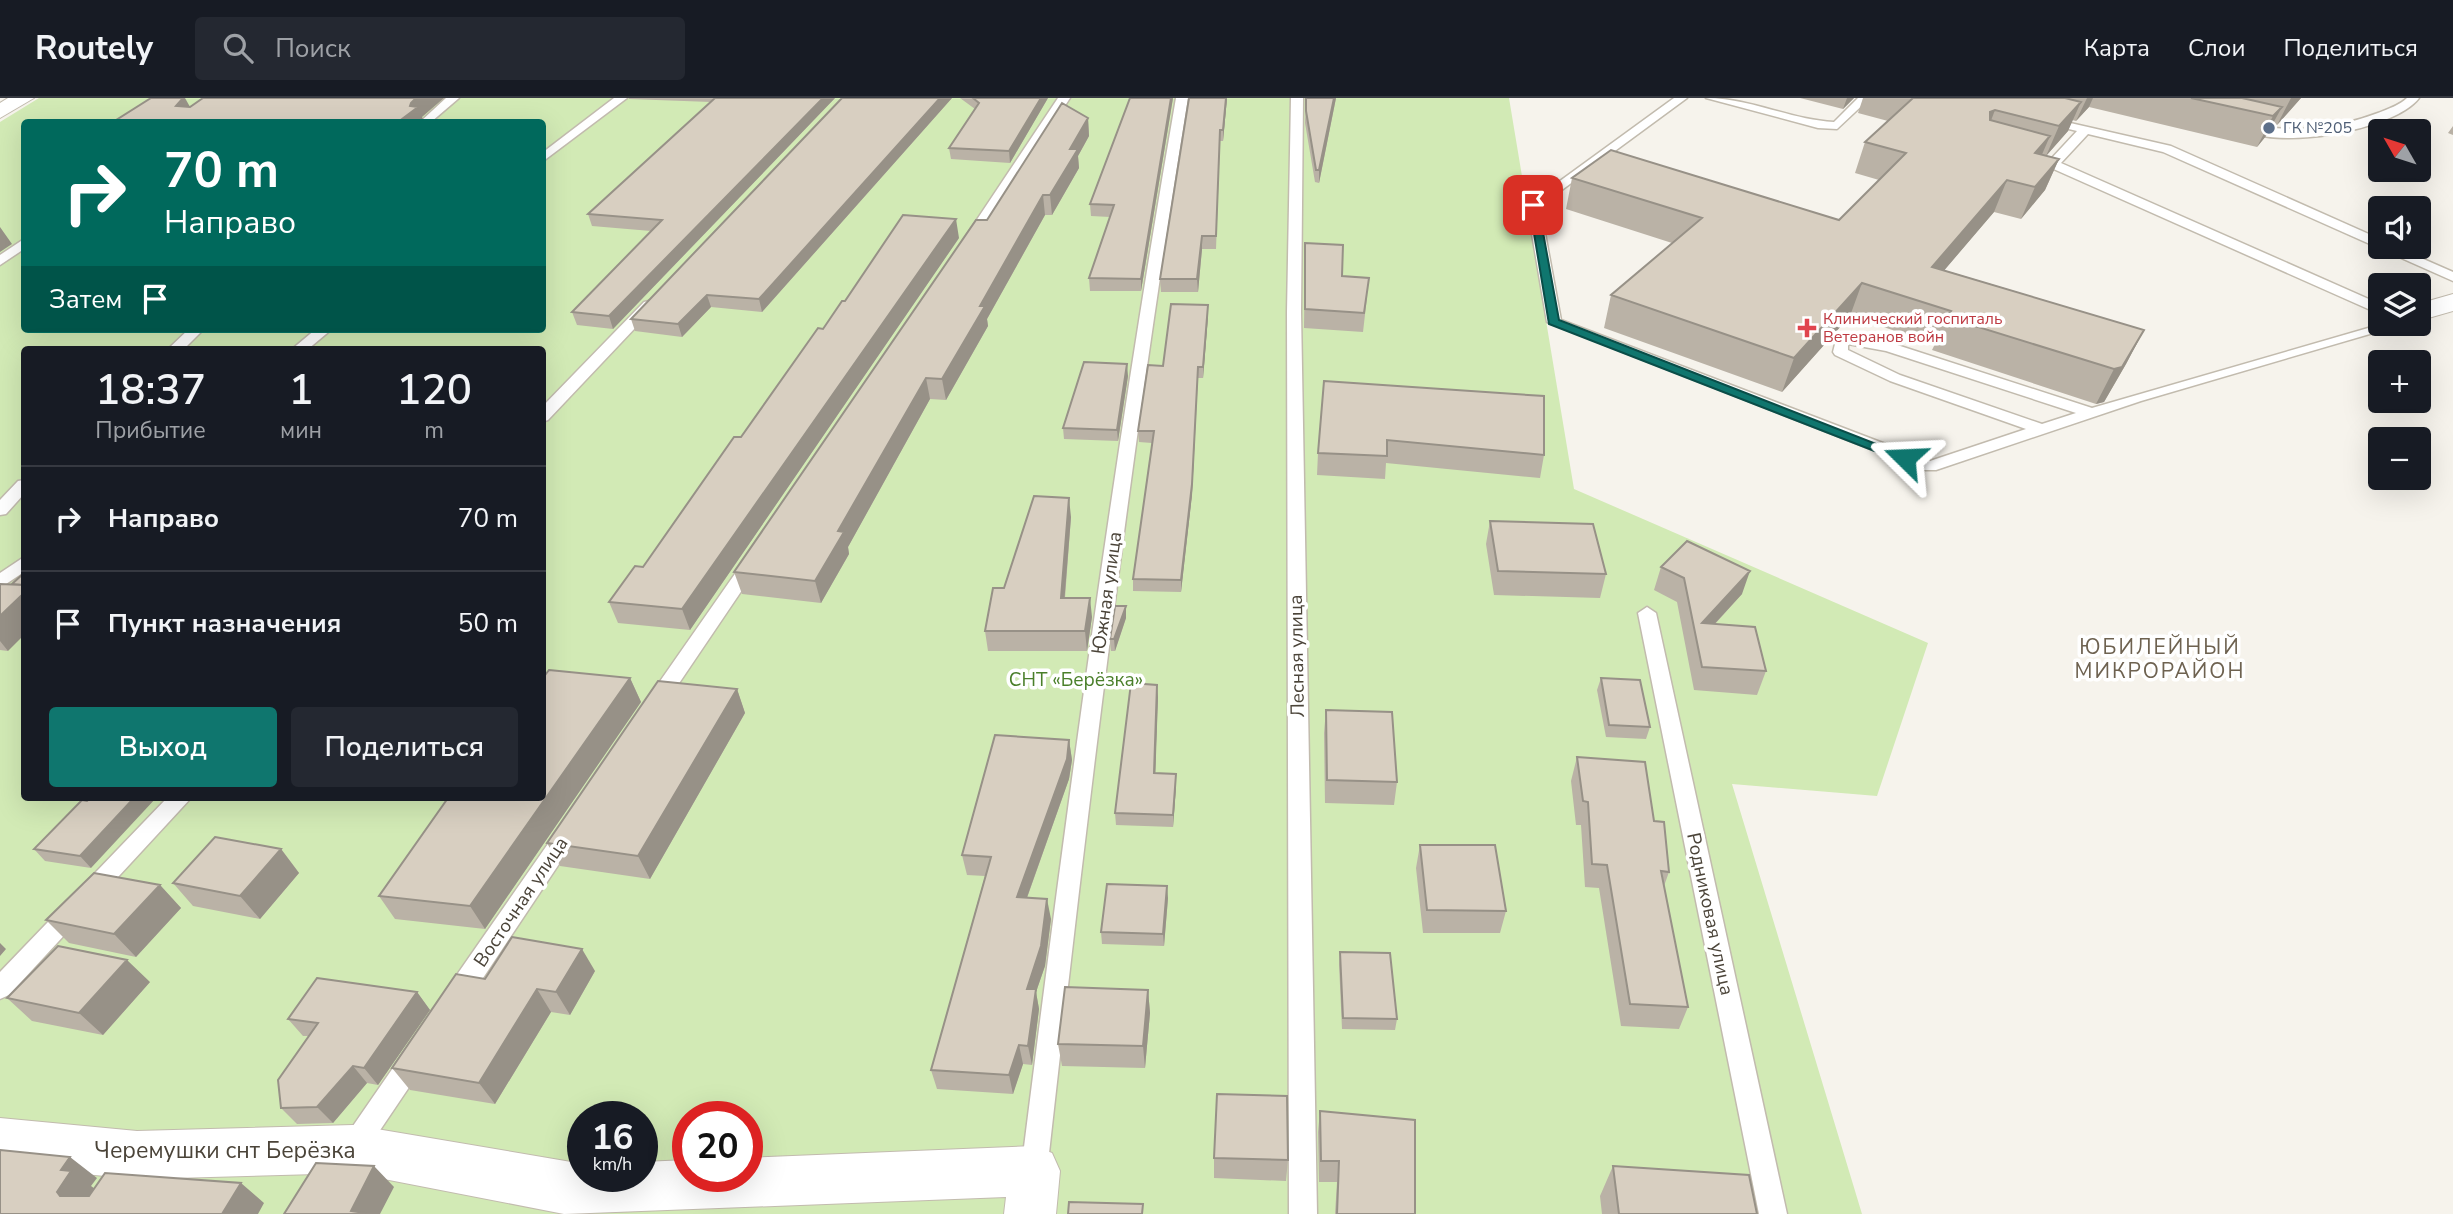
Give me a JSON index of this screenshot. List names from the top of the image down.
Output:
{
  "streets": {
    "street": ["Черемушки снт Берёзка"],
    "lane": [
      "Южная улица",
      "Лесная улица",
      "Восточная улица",
      "Родниковая улица"
    ]
  },
  "crossings": [
    ["Южная улица", "Черемушки снт Берёзка"]
  ],
  "districts": ["ЮБИЛЕЙНЫЙ МИКРОРАЙОН"],
  "parks": ["СНТ «Берёзка»"],
  "places": {
    "other": ["ГК №205"],
    "health": ["Клинический госпиталь Ветеранов войн"]
  },
  "north": "top left",
  "page": {
    "header": "Routely",
    "search": "Поиск",
    "nav": ["Карта", "Слои", "Поделиться"],
    "map_buttons": ["+", "−"],
    "turn": ["70 m", "Направо"],
    "then": "Затем",
    "eta": [
      "18:37",
      "Прибытие",
      "1",
      "мин",
      "120",
      "m"
    ],
    "list": [
      {
        "name": "Направо",
        "value": "70 m"
      },
      {
        "name": "Пункт назначения",
        "value": "50 m"
      }
    ],
    "buttons": ["Выход", "Поделиться"],
    "speed": "16 km/h",
    "limit": "20"
  }
}
